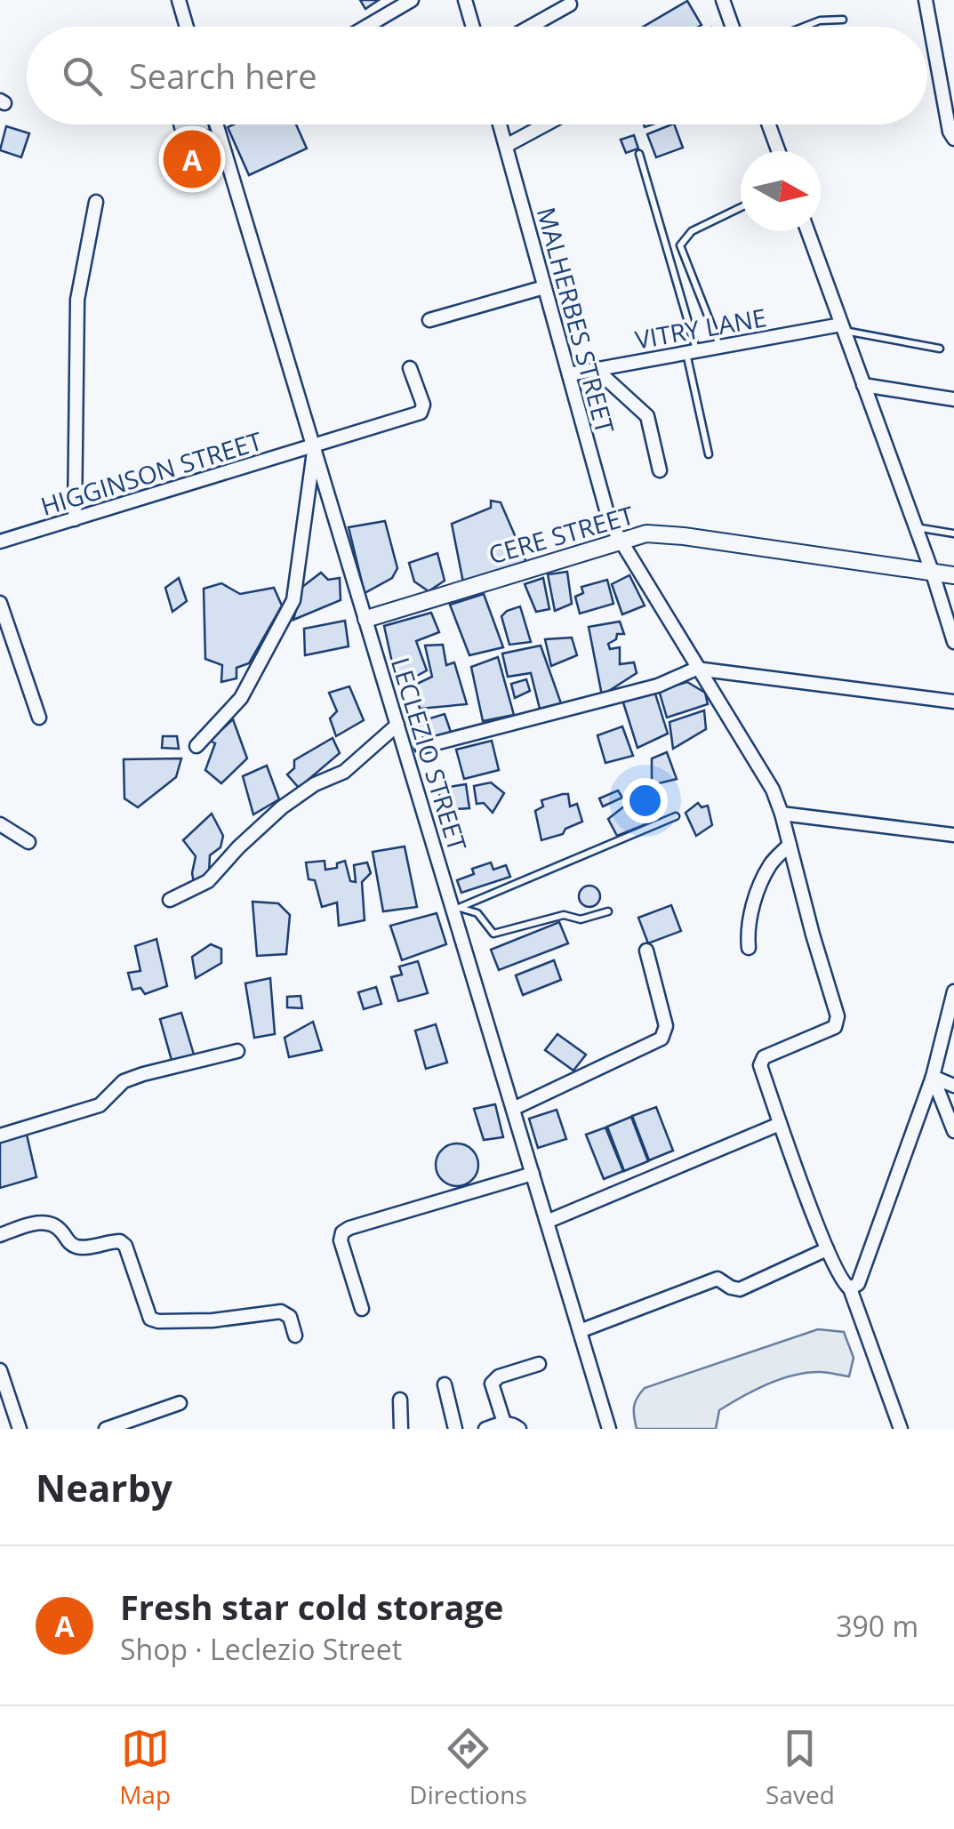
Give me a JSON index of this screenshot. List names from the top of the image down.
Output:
{
  "streets": {
    "street": [
      "MALHERBES STREET",
      "VITRY LANE",
      "HIGGINSON STREET",
      "CERE STREET",
      "LECLEZIO STREET"
    ]
  },
  "crossings": [
    ["MALHERBES STREET", "VITRY LANE"],
    ["MALHERBES STREET", "CERE STREET"],
    ["HIGGINSON STREET", "LECLEZIO STREET"],
    ["CERE STREET", "LECLEZIO STREET"]
  ],
  "north": "right",
  "page": {
    "search": "Search here",
    "pins": "A",
    "heading": "Nearby",
    "list": [
      {
        "mark": "A",
        "name": "Fresh star cold storage",
        "note": "Shop · Leclezio Street",
        "value": "390 m"
      }
    ],
    "nav": ["Map", "Directions", "Saved"]
  }
}
